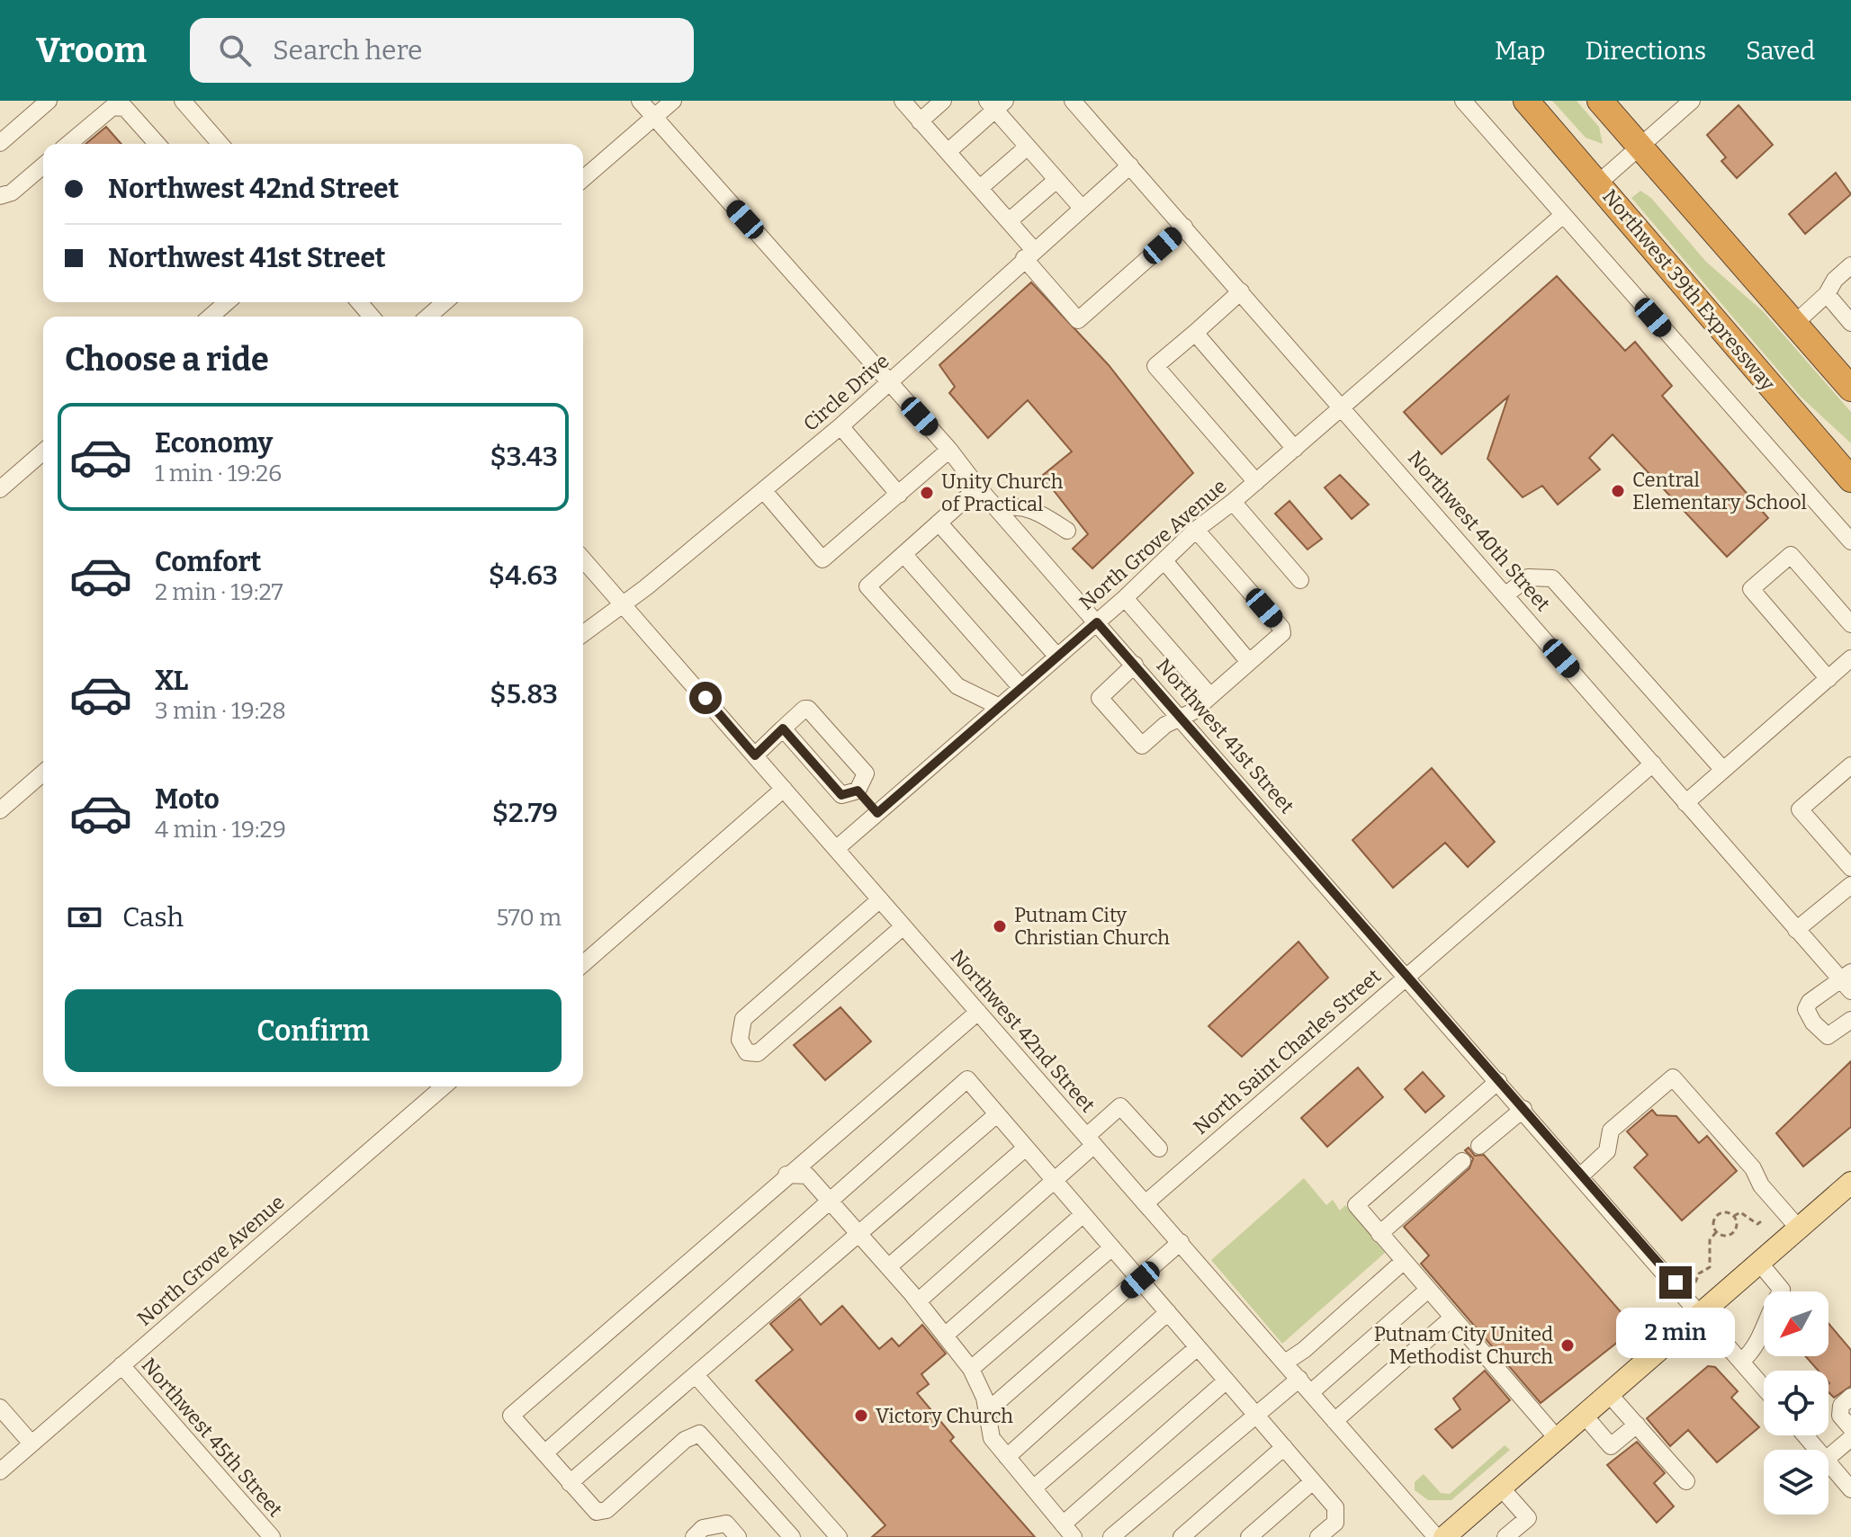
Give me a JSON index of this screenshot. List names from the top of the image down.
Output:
{
  "streets": {
    "highway": ["Northwest 39th Expressway"],
    "street": [
      "Circle Drive",
      "Northwest 40th Street",
      "North Grove Avenue",
      "Northwest 41st Street",
      "Northwest 42nd Street",
      "North Saint Charles Street",
      "Northwest 45th Street"
    ]
  },
  "crossings": [
    ["Circle Drive", "Northwest 40th Street"],
    ["Circle Drive", "Northwest 41st Street"],
    ["Circle Drive", "Northwest 42nd Street"],
    ["Northwest 40th Street", "North Grove Avenue"],
    ["Northwest 40th Street", "North Saint Charles Street"],
    ["North Grove Avenue", "Northwest 41st Street"],
    ["North Grove Avenue", "Northwest 42nd Street"],
    ["North Grove Avenue", "Northwest 45th Street"],
    ["Northwest 41st Street", "North Saint Charles Street"],
    ["Northwest 42nd Street", "North Saint Charles Street"]
  ],
  "places": [
    "Central Elementary School",
    "Unity Church of Practical",
    "Putnam City Christian Church",
    "Putnam City United Methodist Church",
    "Victory Church"
  ],
  "north": "bottom left",
  "page": {
    "header": "Vroom",
    "search": "Search here",
    "nav": ["Map", "Directions", "Saved"],
    "banner": ["Northwest 42nd Street", "Northwest 41st Street"],
    "heading": "Choose a ride",
    "list": [
      {
        "name": "Economy",
        "note": "1 min · 19:26",
        "value": "$3.43"
      },
      {
        "name": "Comfort",
        "note": "2 min · 19:27",
        "value": "$4.63"
      },
      {
        "name": "XL",
        "note": "3 min · 19:28",
        "value": "$5.83"
      },
      {
        "name": "Moto",
        "note": "4 min · 19:29",
        "value": "$2.79"
      }
    ],
    "pay": ["Cash", "570 m"],
    "buttons": "Confirm",
    "bubble": "2 min"
  }
}
